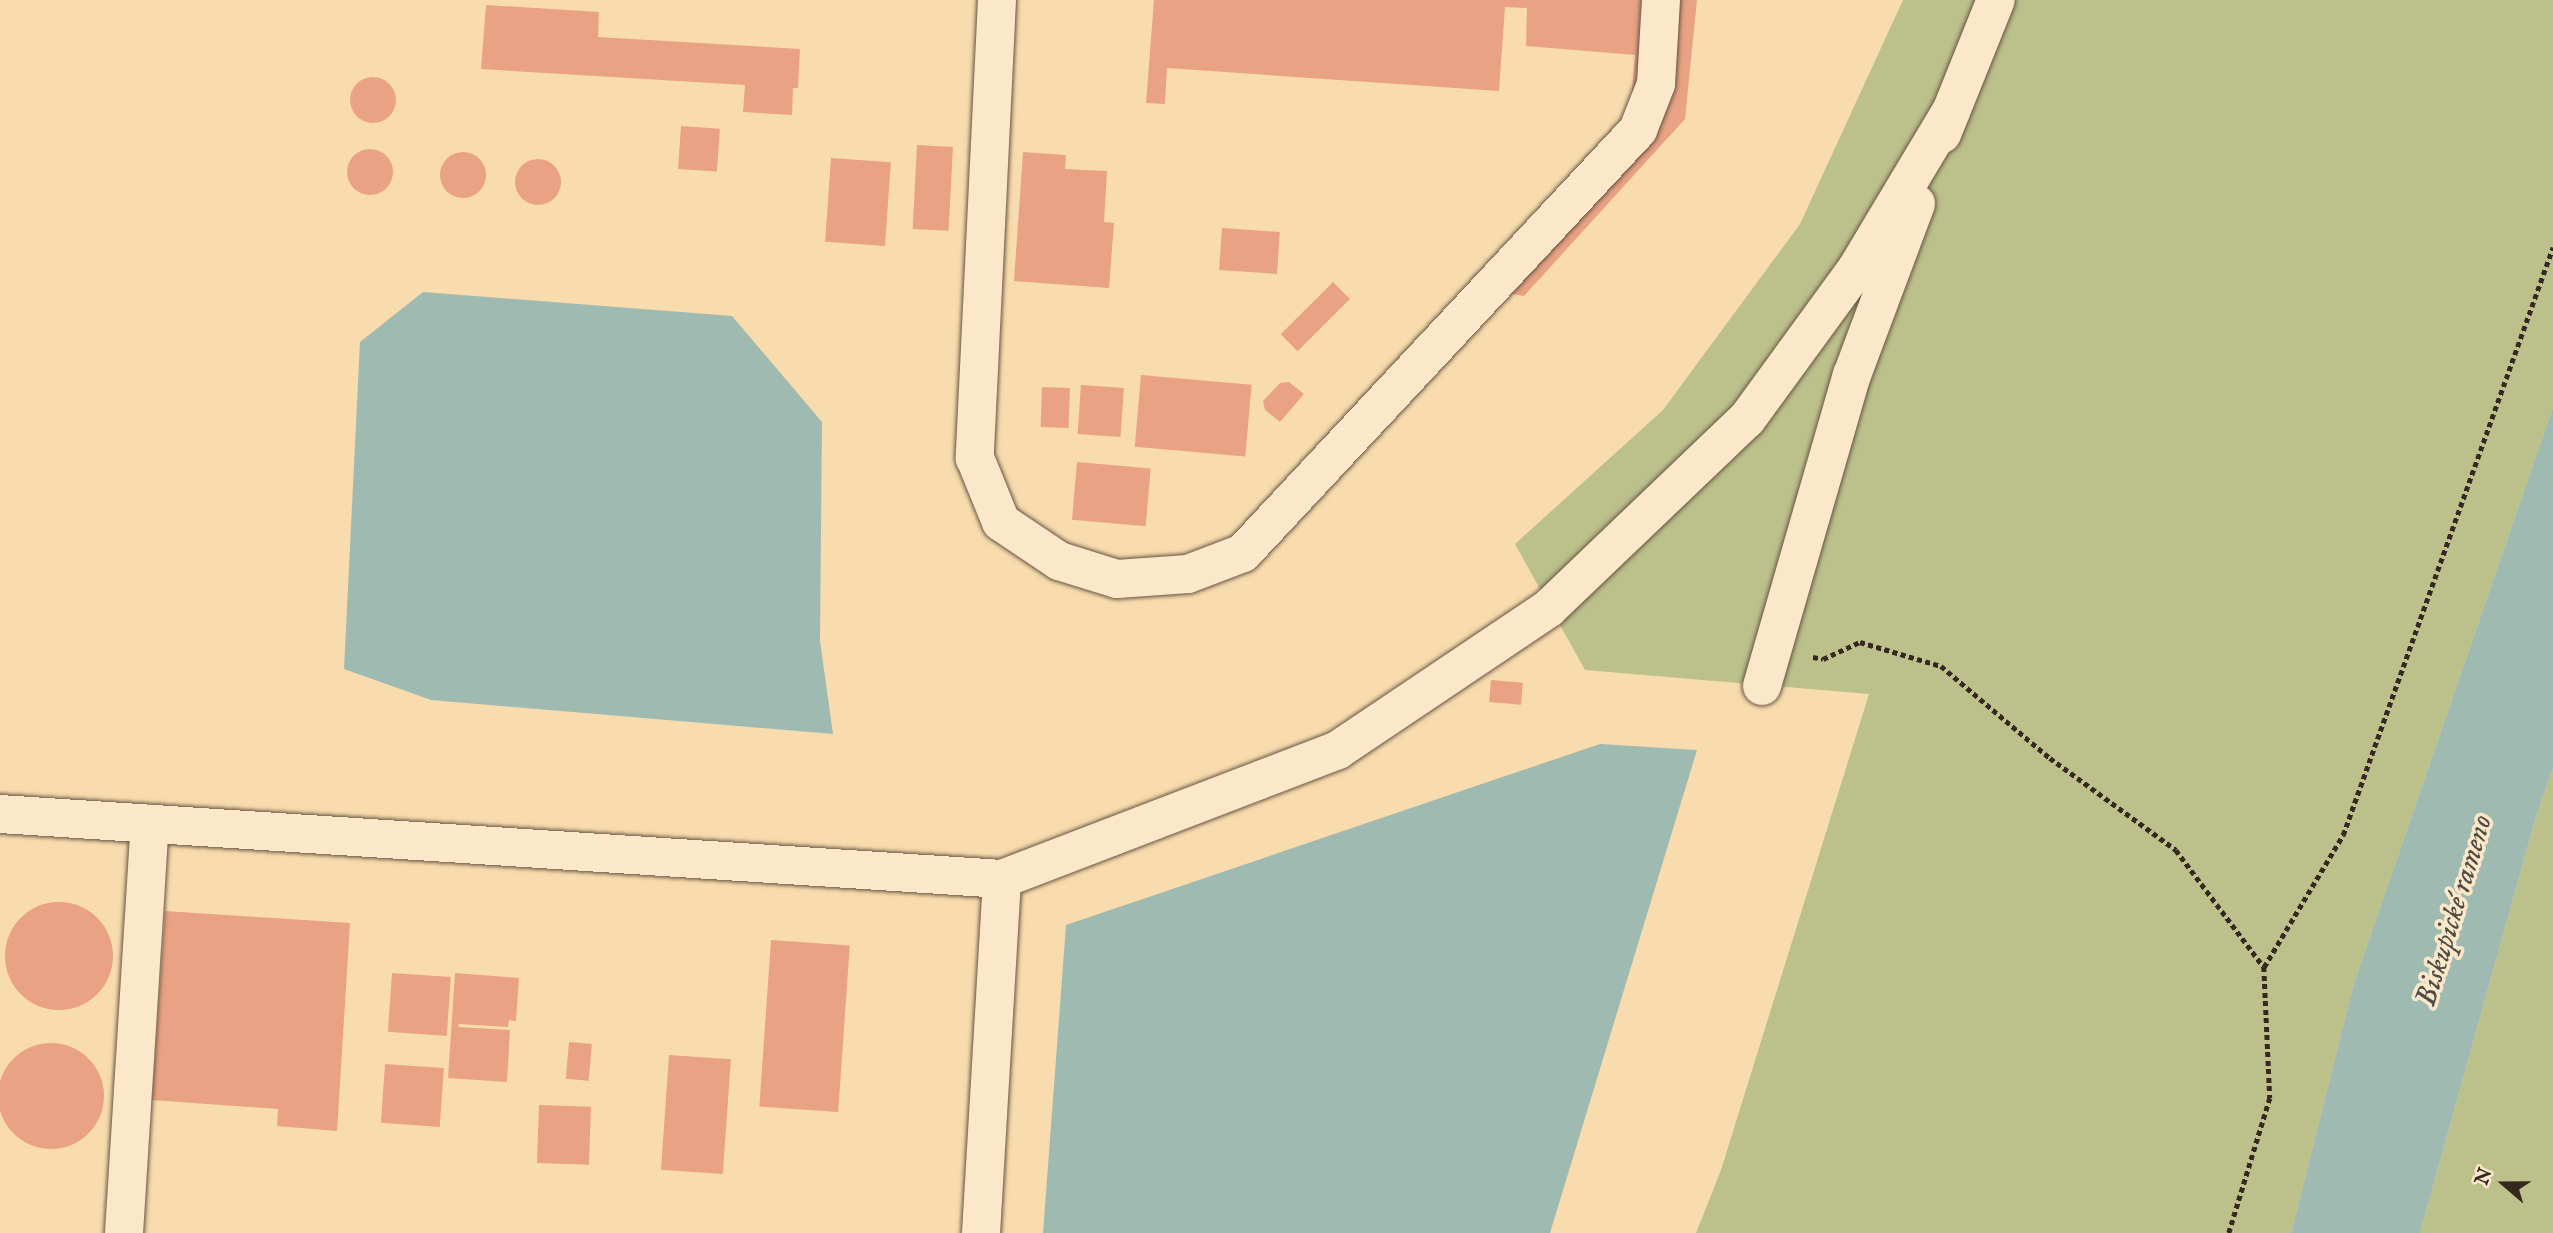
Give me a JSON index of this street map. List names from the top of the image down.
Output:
{
  "water": ["Biskupické rameno"],
  "north": "left"
}
